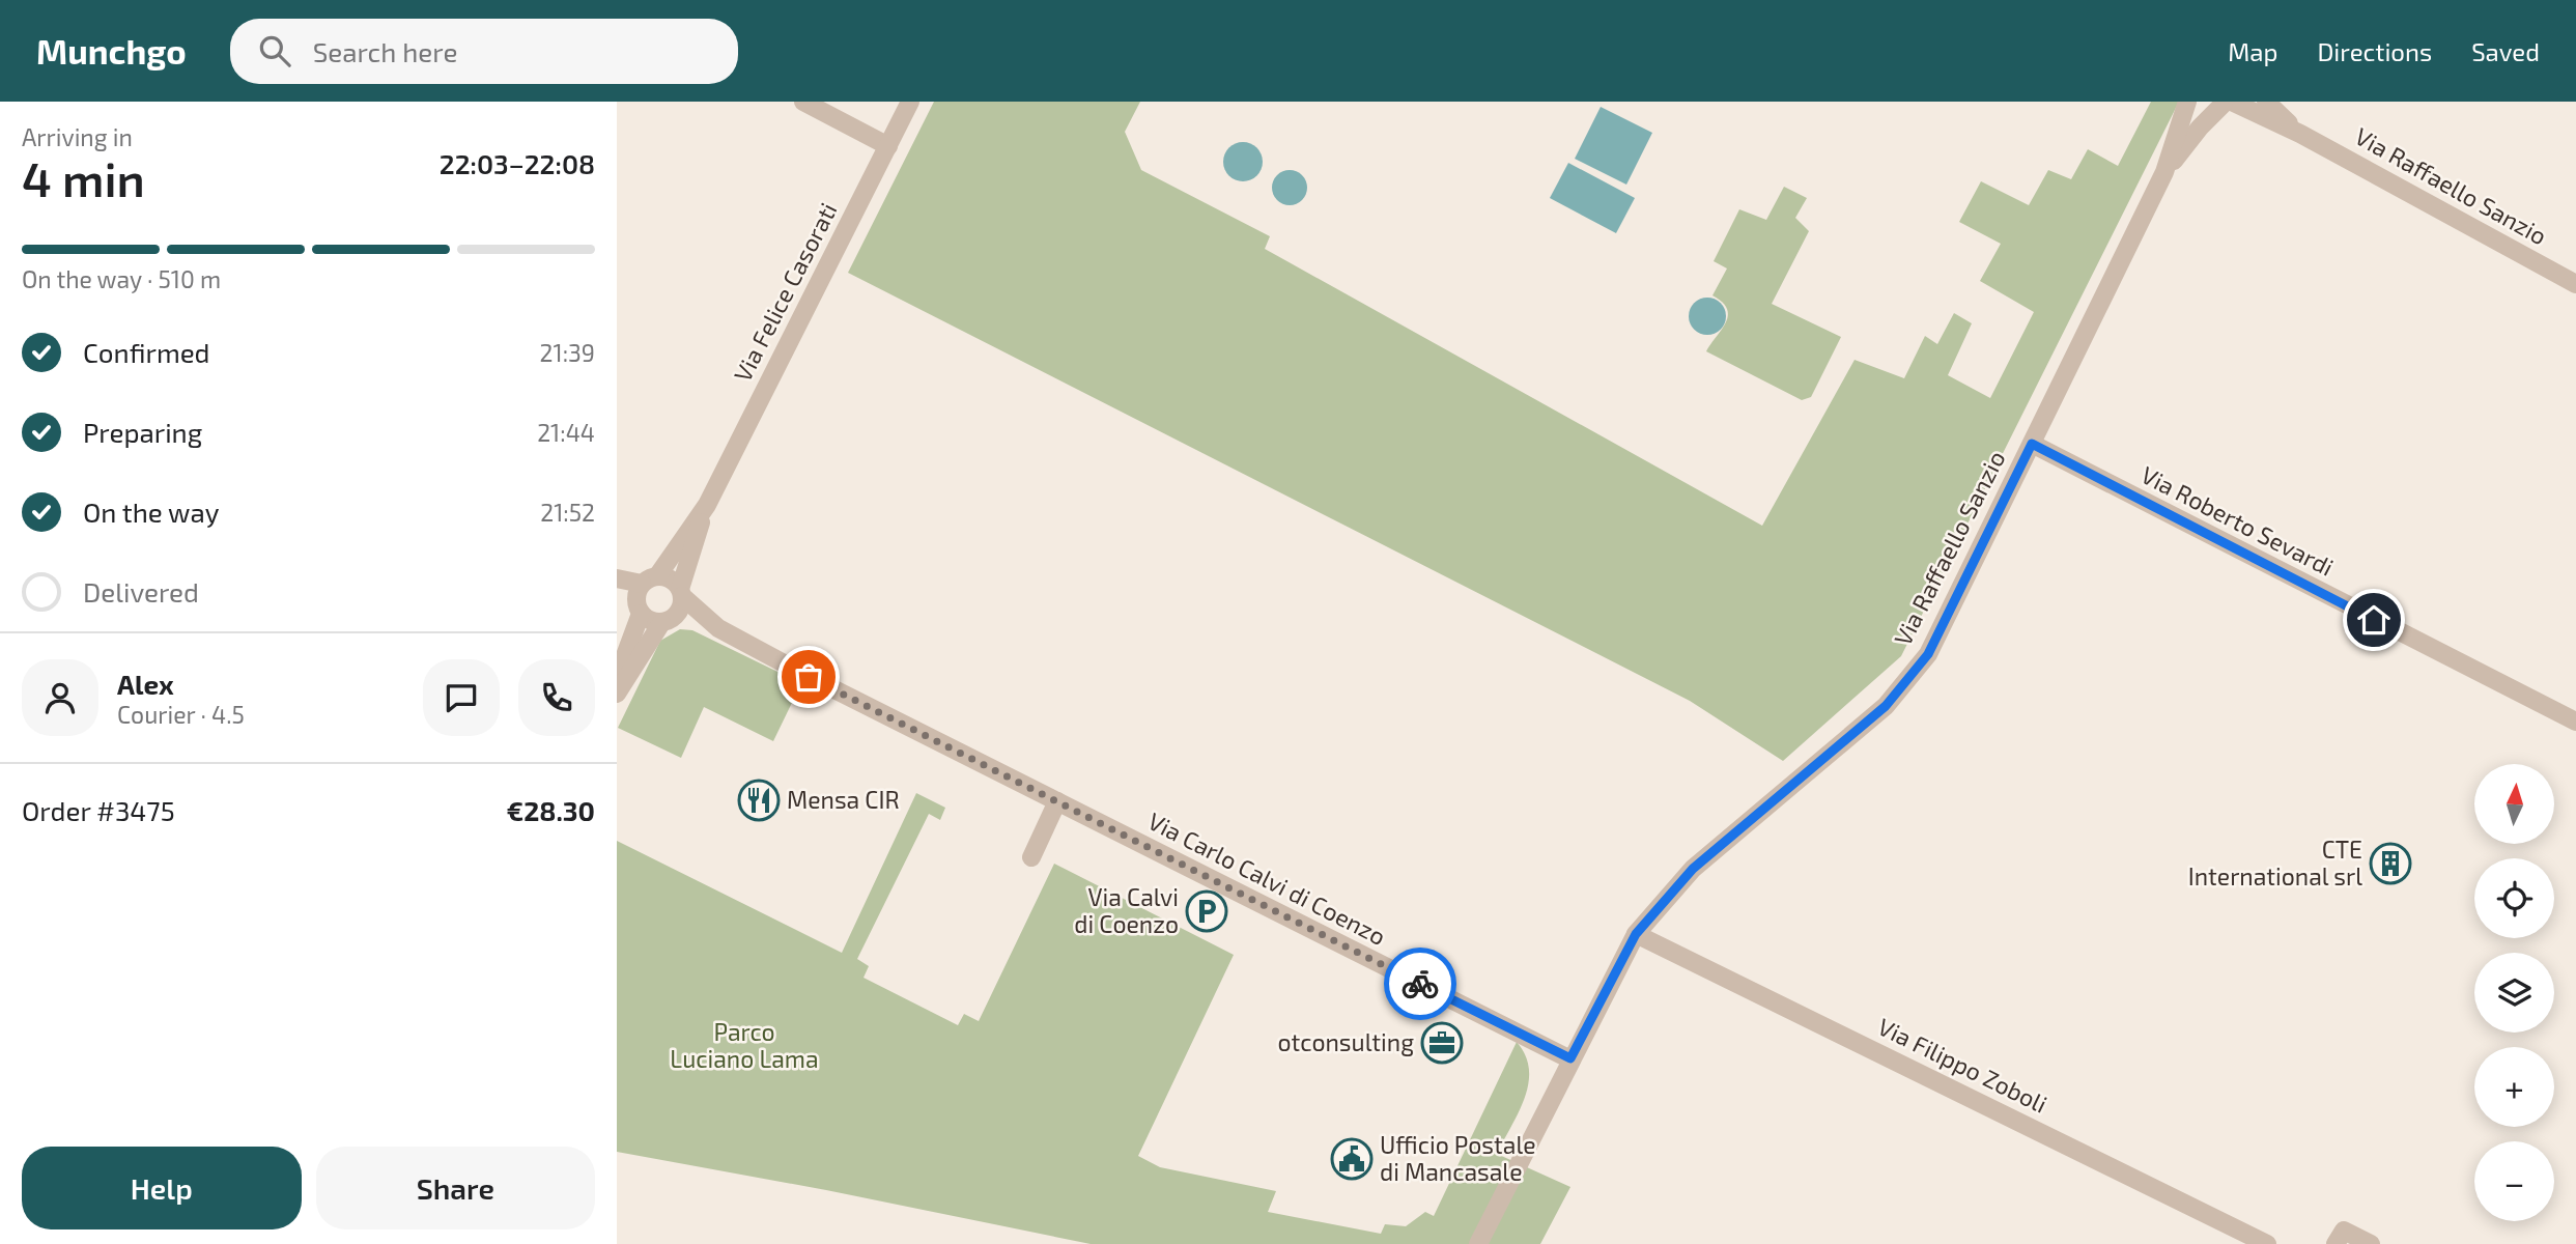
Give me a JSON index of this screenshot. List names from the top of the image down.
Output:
{
  "streets": {
    "street": [
      "Via Raffaello Sanzio",
      "Via Felice Casorati",
      "Via Roberto Sevardi",
      "Via Carlo Calvi di Coenzo",
      "Via Filippo Zoboli"
    ]
  },
  "crossings": [
    ["Via Raffaello Sanzio", "Via Roberto Sevardi"],
    ["Via Raffaello Sanzio", "Via Carlo Calvi di Coenzo"],
    ["Via Raffaello Sanzio", "Via Filippo Zoboli"],
    ["Via Felice Casorati", "Via Carlo Calvi di Coenzo"]
  ],
  "parks": ["Parco Luciano Lama"],
  "places": {
    "restaurant": ["Mensa CIR"],
    "building": ["CTE International srl"],
    "parking": ["Via Calvi di Coenzo"],
    "office": ["otconsulting"],
    "public building": ["Ufficio Postale di Mancasale"]
  },
  "north": "top",
  "page": {
    "header": "Munchgo",
    "search": "Search here",
    "nav": ["Map", "Directions", "Saved"],
    "heading": ["4 min", "Arriving in", "22:03–22:08"],
    "panel": [
      "Alex",
      "Courier · 4.5",
      "Order #3475",
      "€28.30"
    ],
    "bar": "On the way · 510 m",
    "list": [
      ["Confirmed", "21:39"],
      ["Preparing", "21:44"],
      ["On the way", "21:52"],
      "Delivered"
    ],
    "map_buttons": ["+", "−"],
    "buttons": ["Help", "Share"]
  }
}
